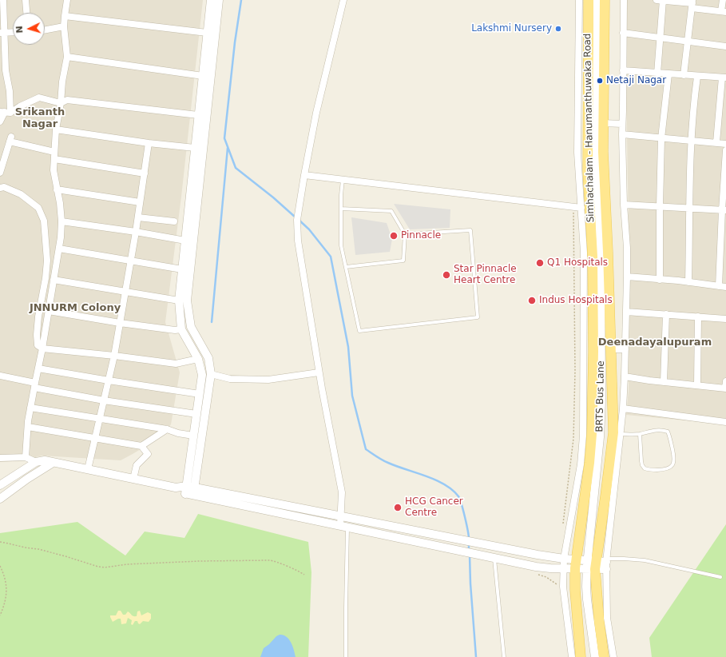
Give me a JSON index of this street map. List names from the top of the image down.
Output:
{
  "streets": {
    "main road": ["Simhachalam - Hanumanthuwaka Road"],
    "street": ["BRTS Bus Lane"]
  },
  "crossings": [
    ["Simhachalam - Hanumanthuwaka Road", "BRTS Bus Lane"]
  ],
  "districts": ["Srikanth Nagar", "JNNURM Colony", "Deenadayalupuram"],
  "places": [
    "Lakshmi Nursery",
    "Netaji Nagar",
    "Pinnacle",
    "Q1 Hospitals",
    "Star Pinnacle Heart Centre",
    "Indus Hospitals",
    "HCG Cancer Centre"
  ],
  "north": "left"
}
